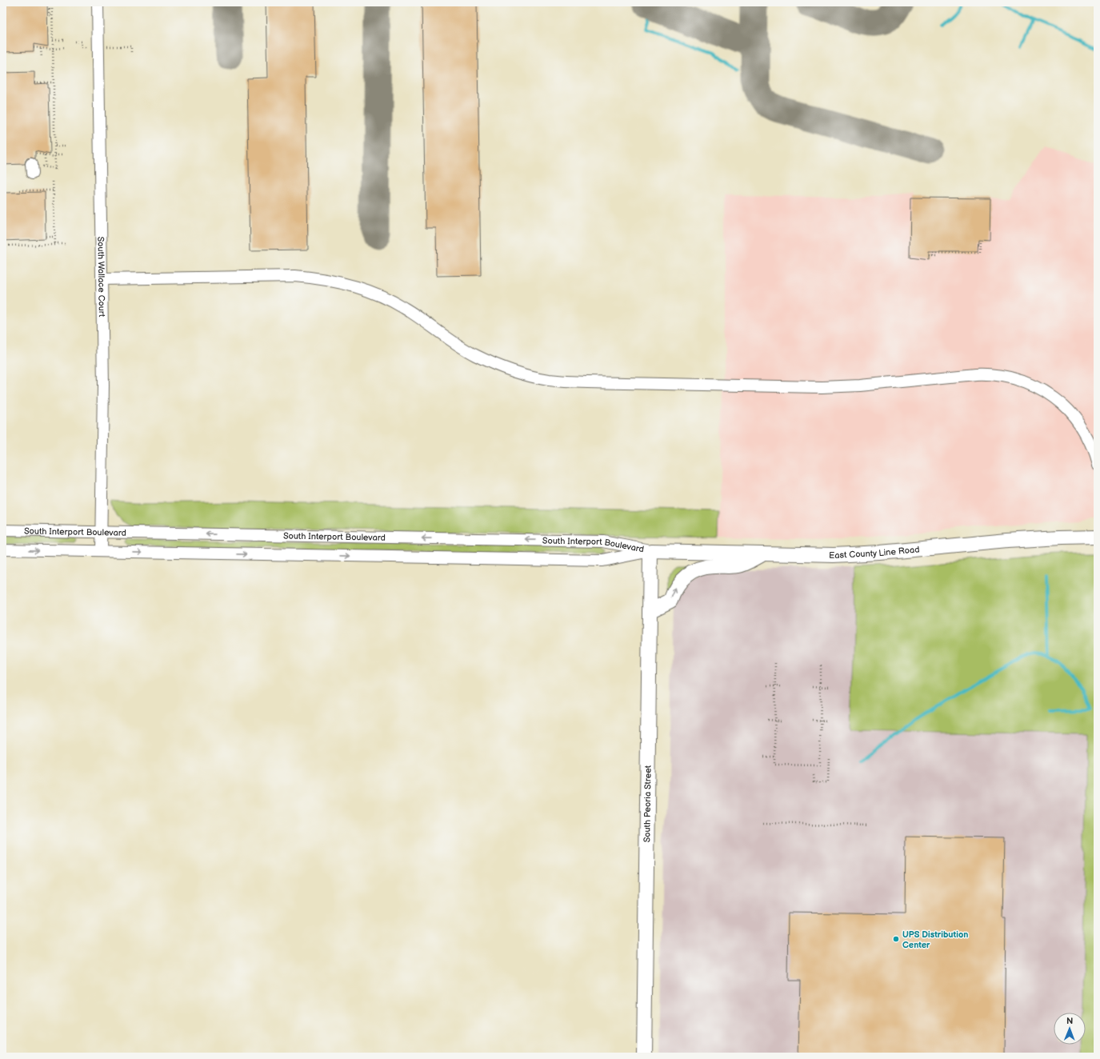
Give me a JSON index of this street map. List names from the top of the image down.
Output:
{
  "streets": {
    "main road": ["East County Line Road", "South Peoria Street"],
    "street": ["South Wallace Court", "South Interport Boulevard"]
  },
  "crossings": [
    ["South Wallace Court", "South Interport Boulevard"],
    ["South Interport Boulevard", "East County Line Road"],
    ["South Interport Boulevard", "South Peoria Street"],
    ["East County Line Road", "South Peoria Street"]
  ],
  "places": ["UPS Distribution Center"],
  "north": "top"
}
